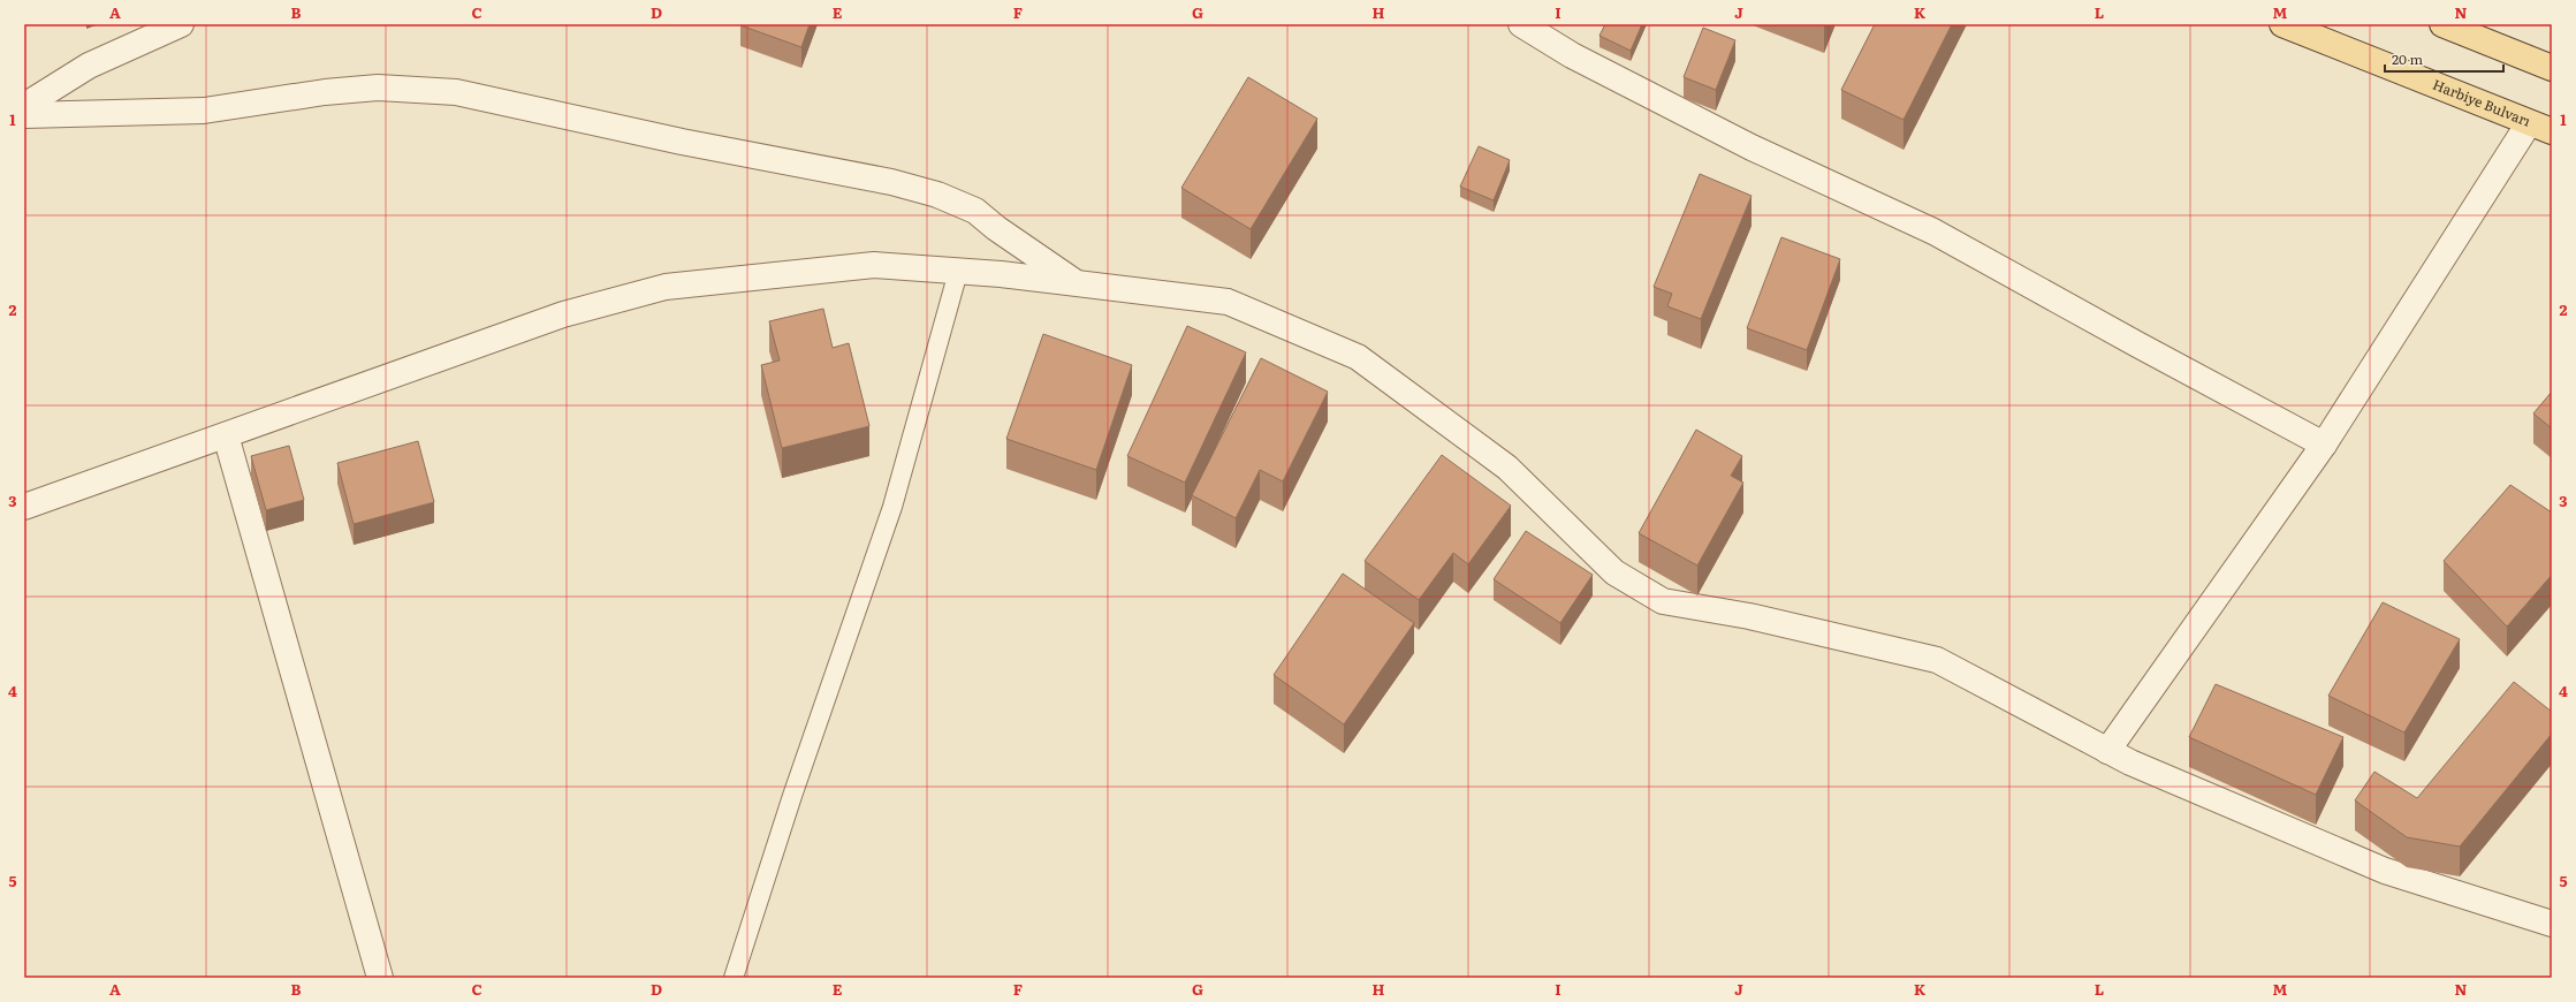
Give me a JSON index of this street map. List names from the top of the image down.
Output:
{
  "streets": {
    "main road": ["Harbiye Bulvarı"]
  },
  "scale_bar": "20 m",
  "grid": {
    "columns": [
      "A",
      "B",
      "C",
      "D",
      "E",
      "F",
      "G",
      "H",
      "I",
      "J",
      "K",
      "L",
      "M",
      "N"
    ],
    "rows": [
      "1",
      "2",
      "3",
      "4",
      "5"
    ]
  }
}
